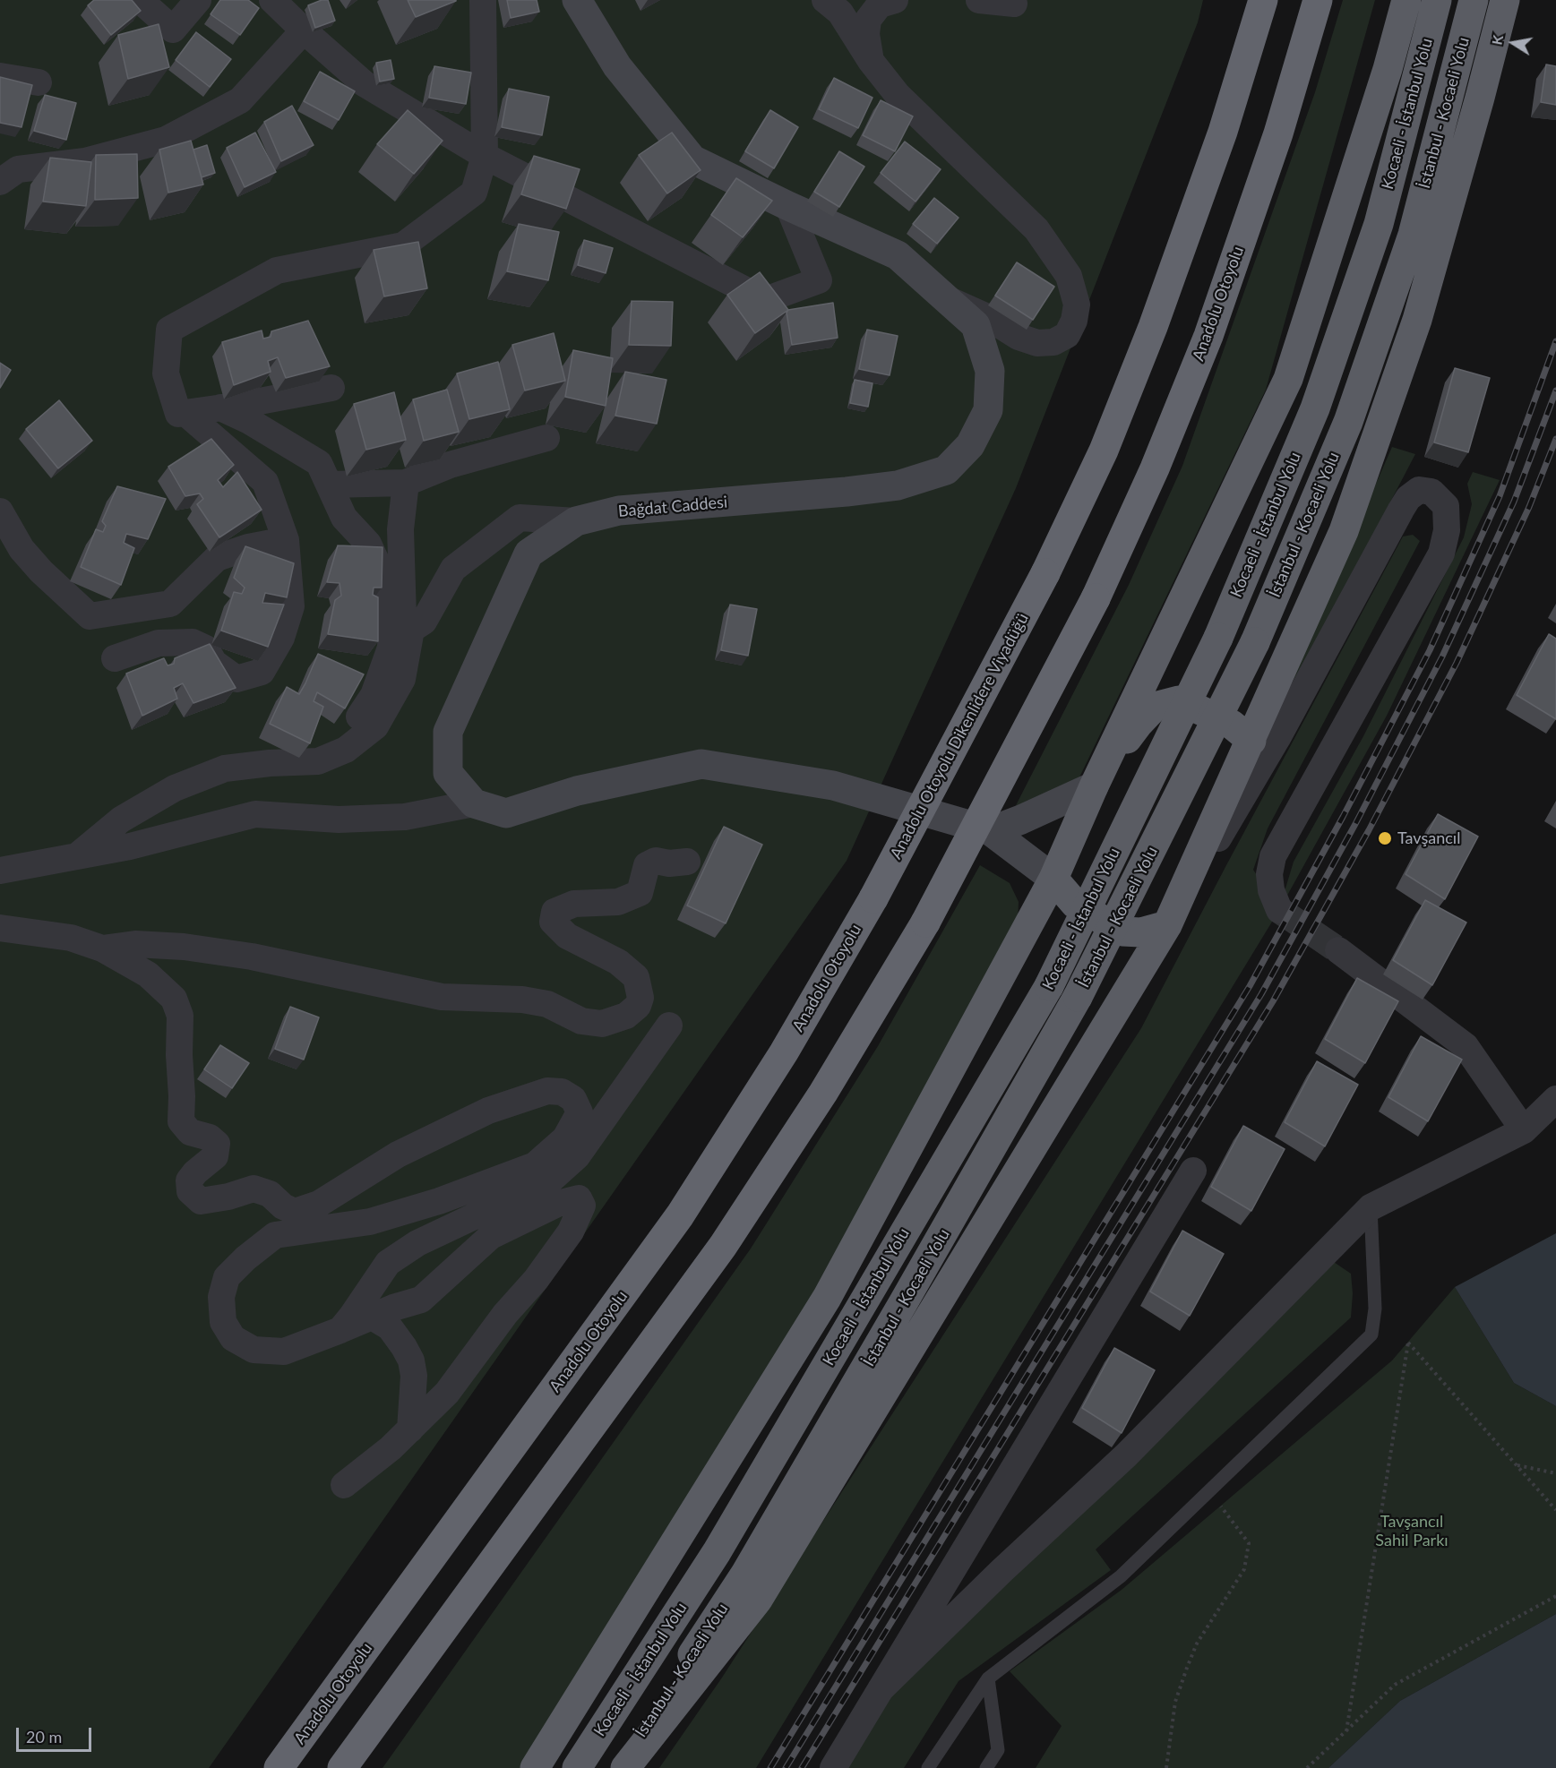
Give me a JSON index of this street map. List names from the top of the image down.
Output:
{
  "streets": {
    "highway": [
      "İstanbul - Kocaeli Yolu",
      "Kocaeli - İstanbul Yolu",
      "Anadolu Otoyolu",
      "Anadolu Otoyolu Dikenlidere Viyadüğü"
    ],
    "main road": ["Bağdat Caddesi"]
  },
  "crossings": [
    ["Anadolu Otoyolu", "Anadolu Otoyolu Dikenlidere Viyadüğü"]
  ],
  "parks": ["Tavşancıl Sahil Parkı"],
  "places": ["Tavşancıl"],
  "scale_bar": "20 m",
  "north": "left"
}
